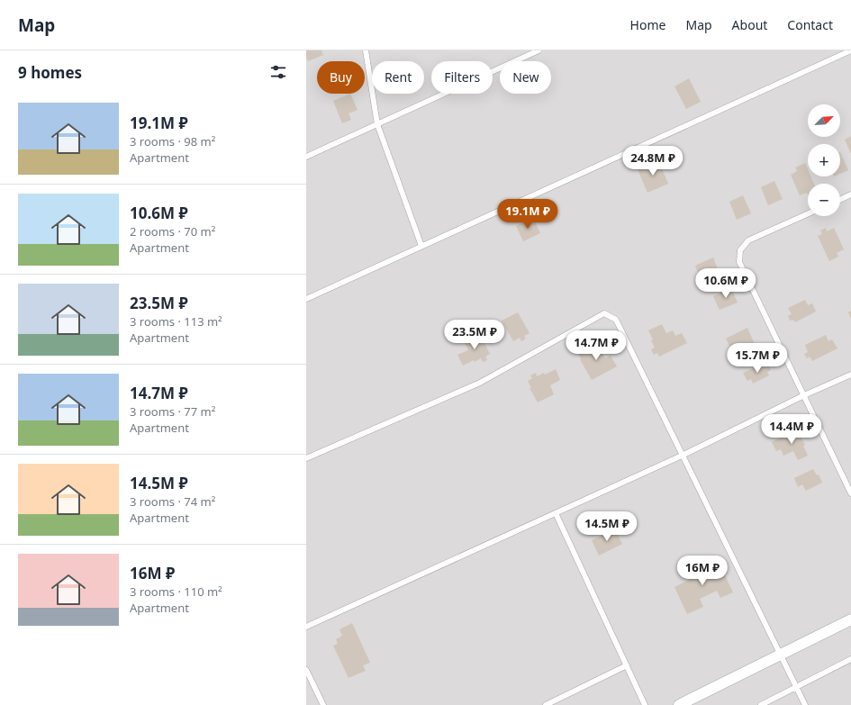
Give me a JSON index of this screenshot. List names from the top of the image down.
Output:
{
  "north": "top right",
  "page": {
    "header": "Map",
    "nav": [
      "Home",
      "Map",
      "About",
      "Contact"
    ],
    "heading": "9 homes",
    "chip": [
      "Buy",
      "Rent",
      "Filters",
      "New"
    ],
    "list": [
      {
        "name": "19.1M ₽",
        "note": "3 rooms · 98 m² · Apartment"
      },
      {
        "name": "10.6M ₽",
        "note": "2 rooms · 70 m² · Apartment"
      },
      {
        "name": "23.5M ₽",
        "note": "3 rooms · 113 m² · Apartment"
      },
      {
        "name": "14.7M ₽",
        "note": "3 rooms · 77 m² · Apartment"
      },
      {
        "name": "14.5M ₽",
        "note": "3 rooms · 74 m² · Apartment"
      },
      {
        "name": "16M ₽",
        "note": "3 rooms · 110 m² · Apartment"
      }
    ],
    "map_buttons": ["+", "−"],
    "price": [
      "24.8M ₽",
      "19.1M ₽",
      "10.6M ₽",
      "23.5M ₽",
      "14.7M ₽",
      "15.7M ₽",
      "14.4M ₽",
      "14.5M ₽",
      "16M ₽"
    ]
  }
}
